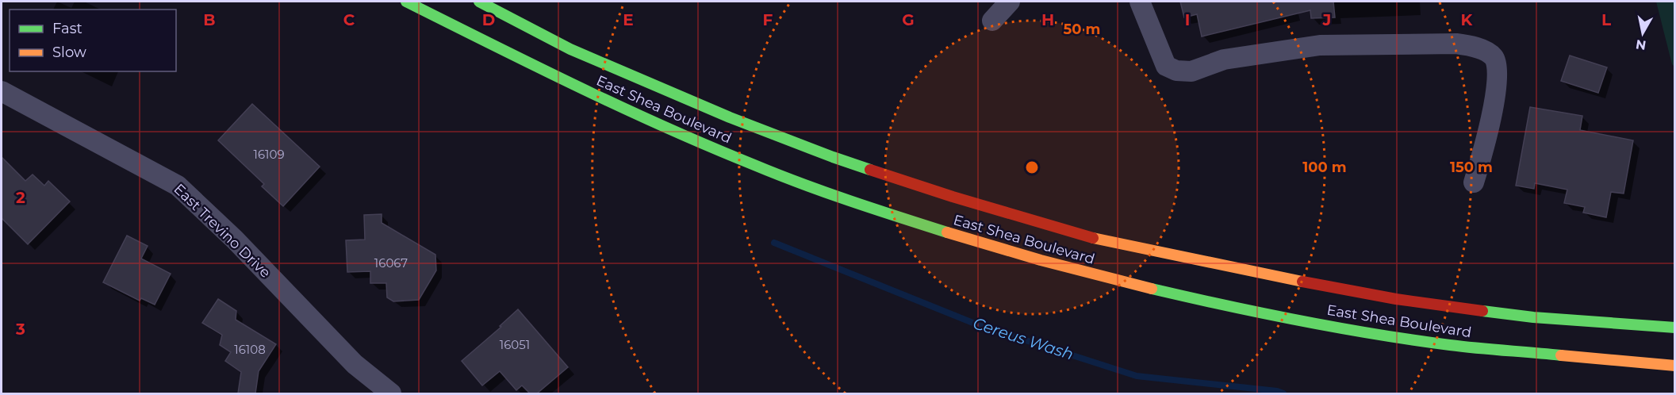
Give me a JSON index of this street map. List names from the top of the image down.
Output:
{
  "streets": {
    "main road": ["East Shea Boulevard"],
    "street": ["East Trevino Drive"]
  },
  "water": ["Cereus Wash"],
  "house_numbers": [
    "16109",
    "16067",
    "16051",
    "16108"
  ],
  "legend": ["Fast", "Slow"],
  "north": "bottom",
  "grid": {
    "columns": [
      "B",
      "C",
      "D",
      "E",
      "F",
      "G",
      "H",
      "I",
      "J",
      "K",
      "L"
    ],
    "rows": ["2", "3"]
  },
  "rings": ["50 m", "100 m", "150 m"]
}
